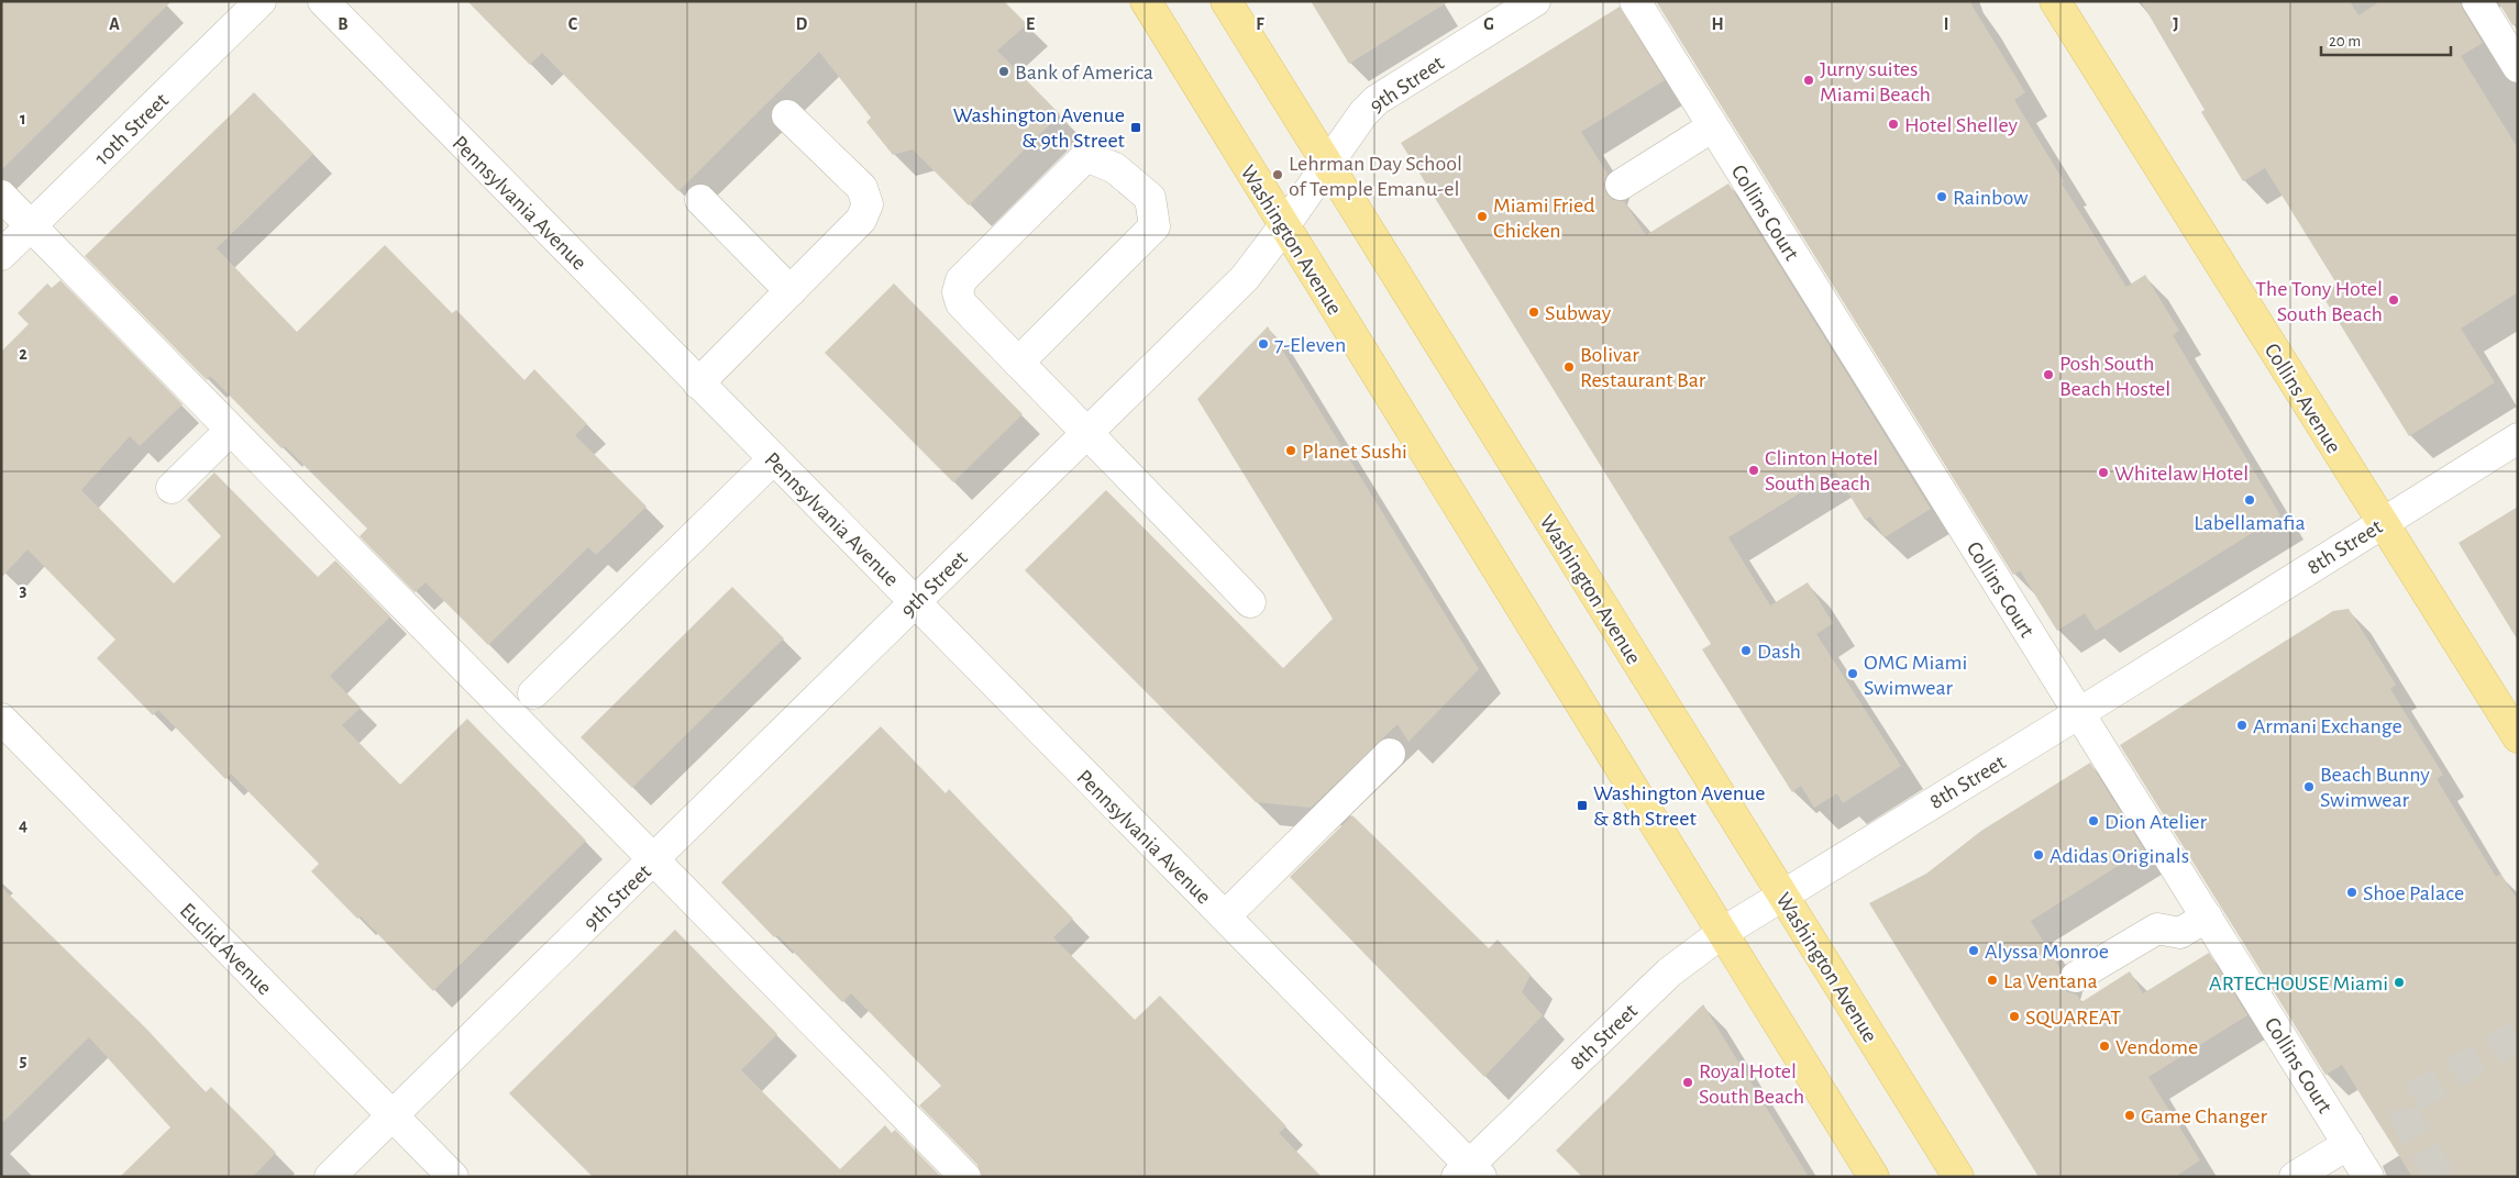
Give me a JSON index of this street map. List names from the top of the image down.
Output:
{
  "streets": {
    "main road": ["Washington Avenue", "Collins Avenue"],
    "street": [
      "9th Street",
      "10th Street",
      "Pennsylvania Avenue",
      "Collins Court",
      "8th Street",
      "Euclid Avenue"
    ]
  },
  "crossings": [
    ["9th Street", "Pennsylvania Avenue"],
    ["9th Street", "Washington Avenue"],
    ["9th Street", "Euclid Avenue"],
    ["Pennsylvania Avenue", "8th Street"],
    ["Collins Court", "8th Street"],
    ["Washington Avenue", "8th Street"],
    ["Collins Avenue", "8th Street"]
  ],
  "places": {
    "other": [
      "Bank of America",
      "Jurny suites Miami Beach",
      "Hotel Shelley",
      "Lehrman Day School of Temple Emanu-el",
      "Rainbow",
      "Miami Fried Chicken",
      "The Tony Hotel South Beach",
      "Subway",
      "7-Eleven",
      "Bolivar Restaurant Bar",
      "Posh South Beach Hostel",
      "Planet Sushi",
      "Clinton Hotel South Beach",
      "Whitelaw Hotel",
      "Labellamafia",
      "Dash",
      "OMG Miami Swimwear",
      "Armani Exchange",
      "Beach Bunny Swimwear",
      "Dion Atelier",
      "Adidas Originals",
      "Shoe Palace",
      "Alyssa Monroe",
      "La Ventana",
      "ARTECHOUSE Miami",
      "SQUAREAT",
      "Vendome",
      "Royal Hotel South Beach",
      "Game Changer"
    ],
    "transit": ["Washington Avenue & 9th Street", "Washington Avenue & 8th Street"]
  },
  "scale_bar": "20 m",
  "grid": {
    "columns": [
      "A",
      "B",
      "C",
      "D",
      "E",
      "F",
      "G",
      "H",
      "I",
      "J"
    ],
    "rows": [
      "1",
      "2",
      "3",
      "4",
      "5"
    ]
  }
}
